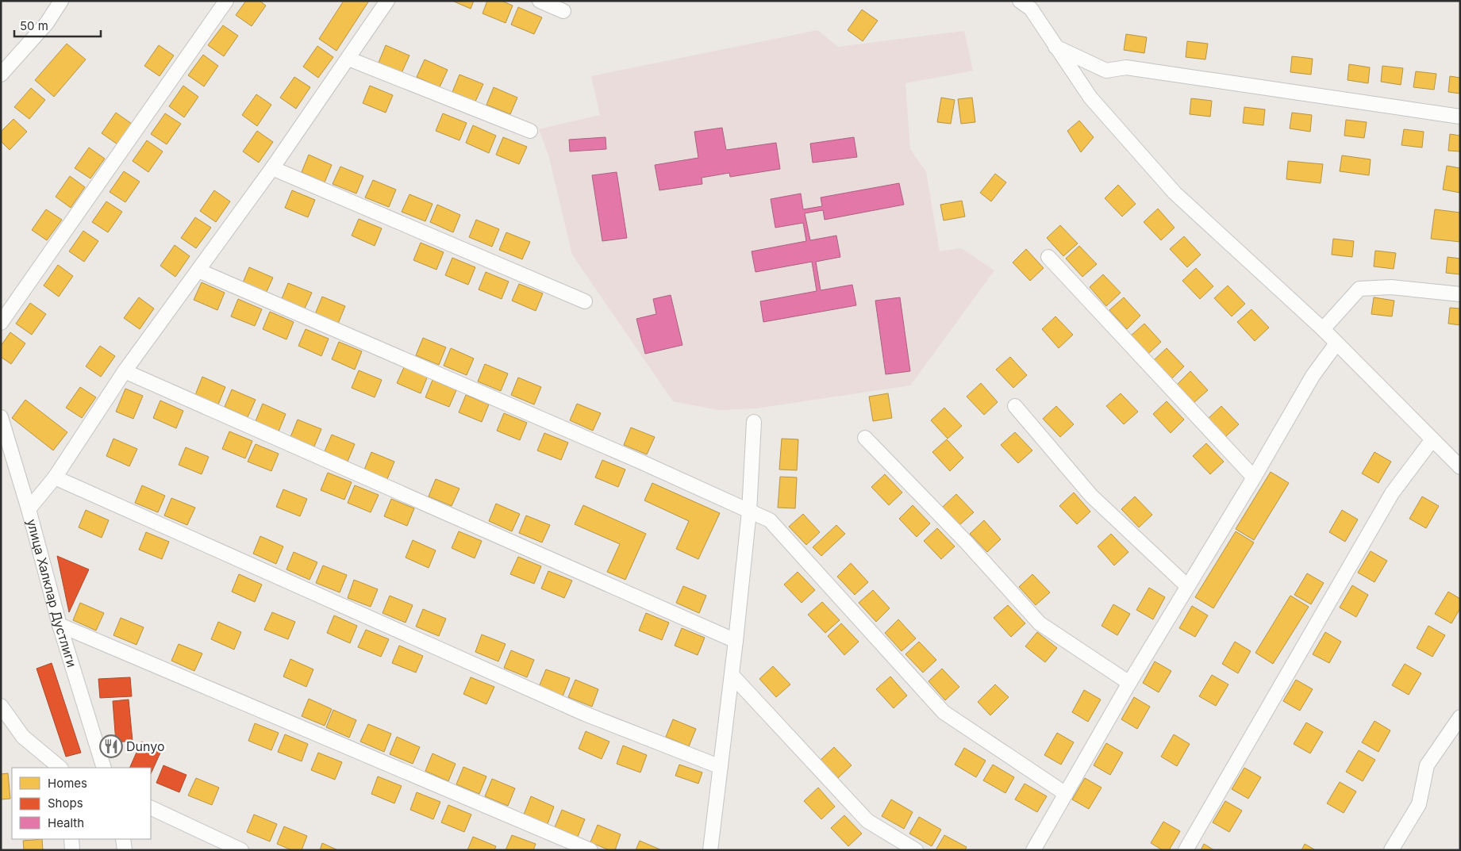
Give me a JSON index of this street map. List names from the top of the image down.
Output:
{
  "streets": {
    "street": ["улица Халклар Дустлиги"]
  },
  "places": {
    "restaurant": ["Dunyo"]
  },
  "legend": ["Homes", "Shops", "Health"],
  "scale_bar": "50 m"
}
